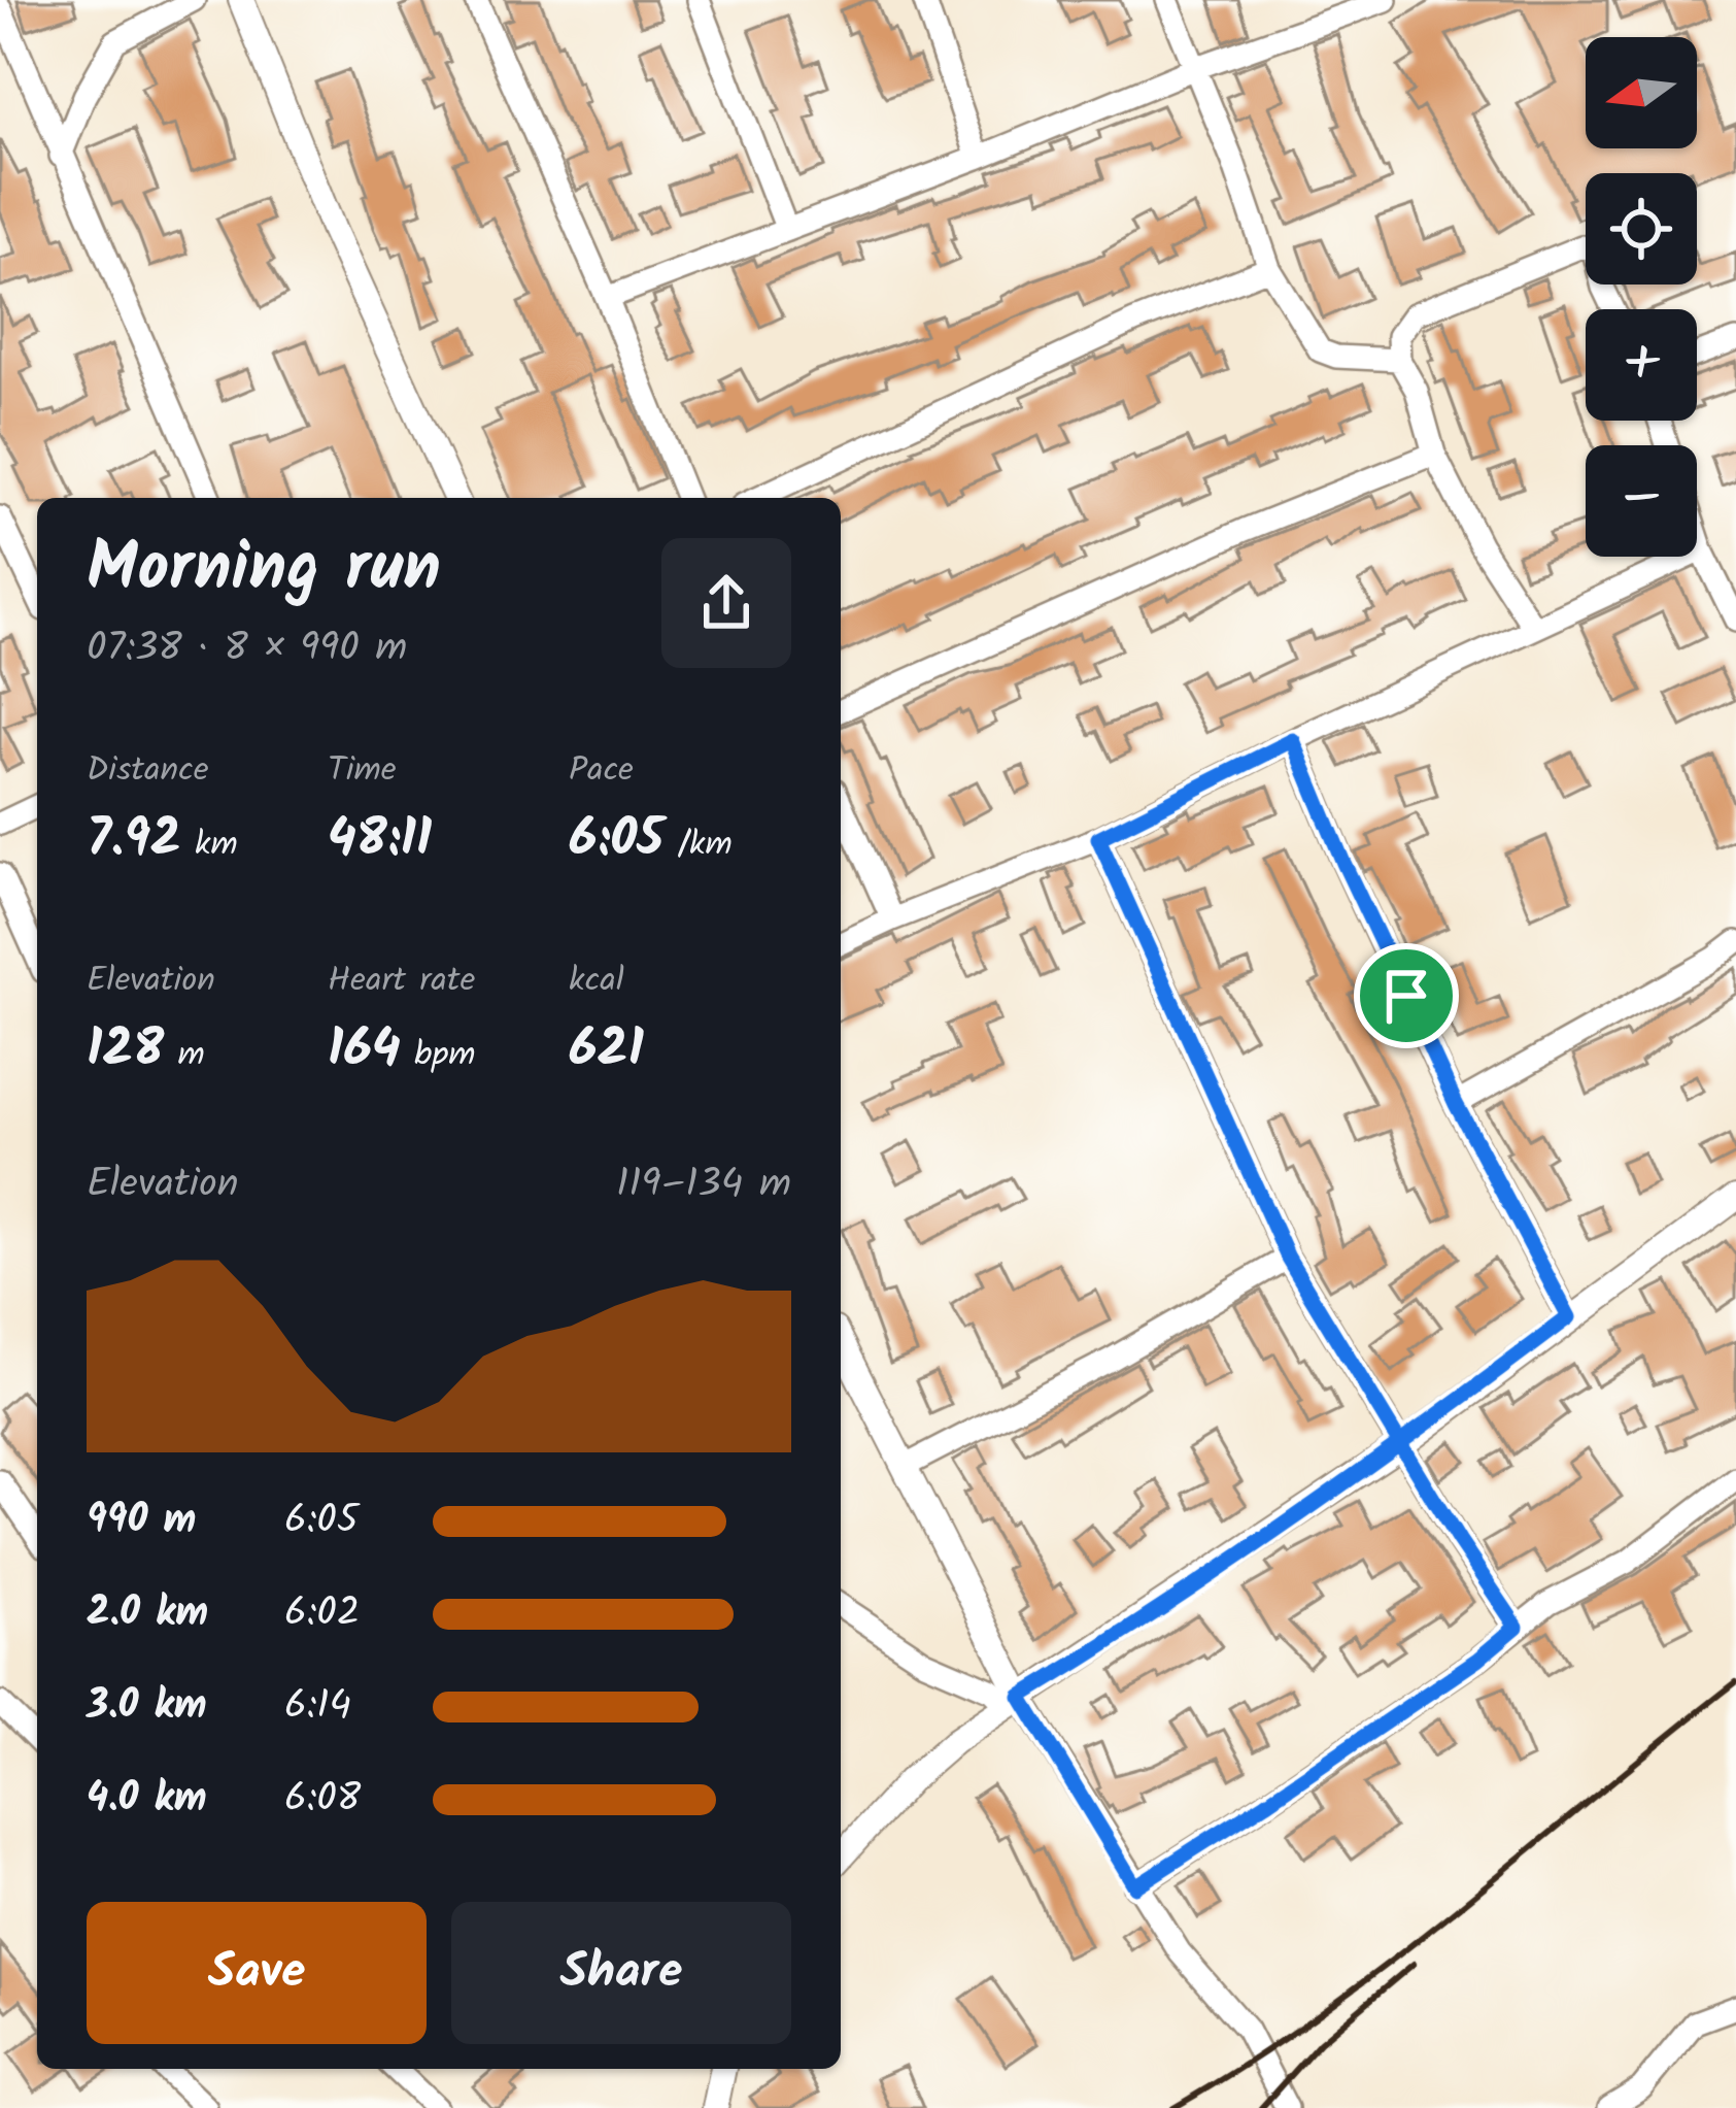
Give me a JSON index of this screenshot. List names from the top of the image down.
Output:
{
  "north": "left",
  "page": {
    "map_buttons": ["+", "−"],
    "heading": ["Morning run", "07:38 · 8 × 990 m"],
    "stats": [
      ["Distance", "7.92 km"],
      ["Time", "48:11"],
      ["Pace", "6:05 /km"],
      ["Elevation", "128 m"],
      ["Heart rate", "164 bpm"],
      ["kcal", "621"]
    ],
    "chart": ["Elevation", "119–134 m"],
    "list": [
      {
        "name": "990 m",
        "note": "6:05"
      },
      {
        "name": "2.0 km",
        "note": "6:02"
      },
      {
        "name": "3.0 km",
        "note": "6:14"
      },
      {
        "name": "4.0 km",
        "note": "6:08"
      }
    ],
    "buttons": ["Save", "Share"]
  }
}
